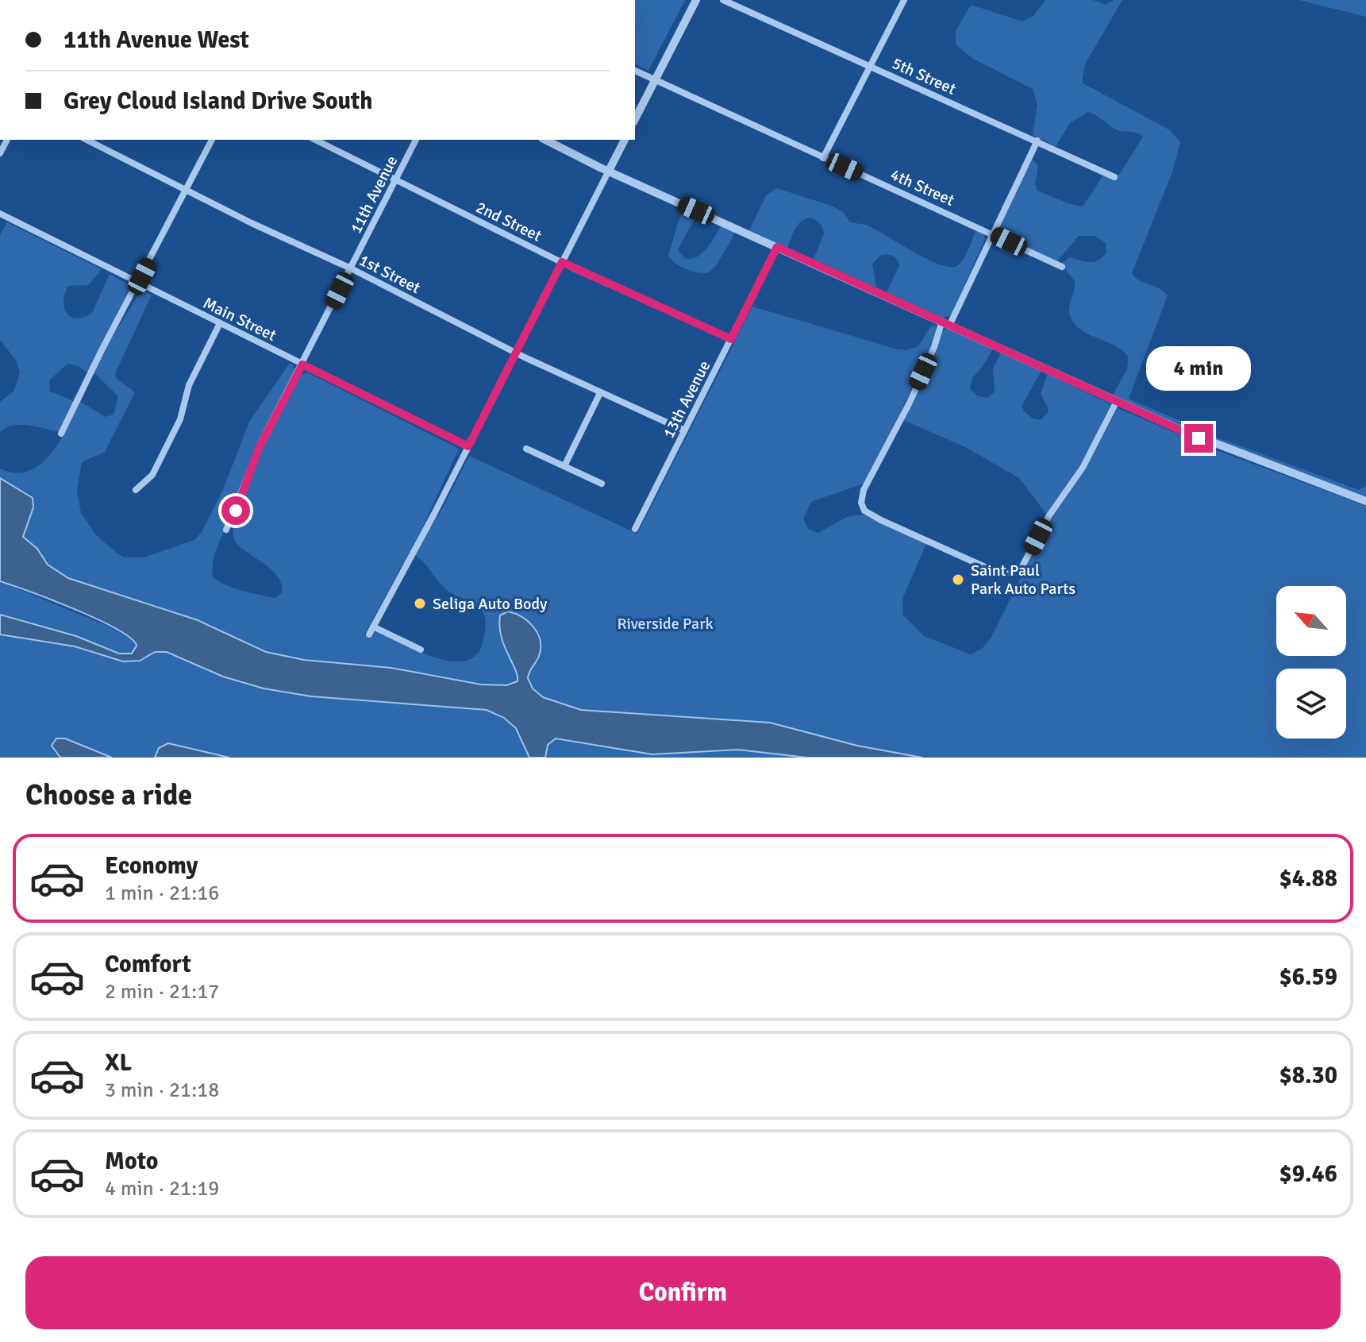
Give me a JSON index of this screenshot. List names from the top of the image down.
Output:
{
  "streets": {
    "street": [
      "5th Street",
      "4th Street",
      "11th Avenue",
      "2nd Street",
      "1st Street",
      "Main Street",
      "13th Avenue"
    ]
  },
  "crossings": [
    ["11th Avenue", "2nd Street"],
    ["11th Avenue", "1st Street"],
    ["11th Avenue", "Main Street"],
    ["2nd Street", "13th Avenue"],
    ["1st Street", "13th Avenue"]
  ],
  "parks": ["Riverside Park"],
  "places": ["Saint Paul Park Auto Parts", "Seliga Auto Body"],
  "north": "top left",
  "page": {
    "banner": ["11th Avenue West", "Grey Cloud Island Drive South"],
    "bubble": "4 min",
    "heading": "Choose a ride",
    "list": [
      {
        "name": "Economy",
        "note": "1 min · 21:16",
        "value": "$4.88"
      },
      {
        "name": "Comfort",
        "note": "2 min · 21:17",
        "value": "$6.59"
      },
      {
        "name": "XL",
        "note": "3 min · 21:18",
        "value": "$8.30"
      },
      {
        "name": "Moto",
        "note": "4 min · 21:19",
        "value": "$9.46"
      }
    ],
    "buttons": "Confirm"
  }
}
